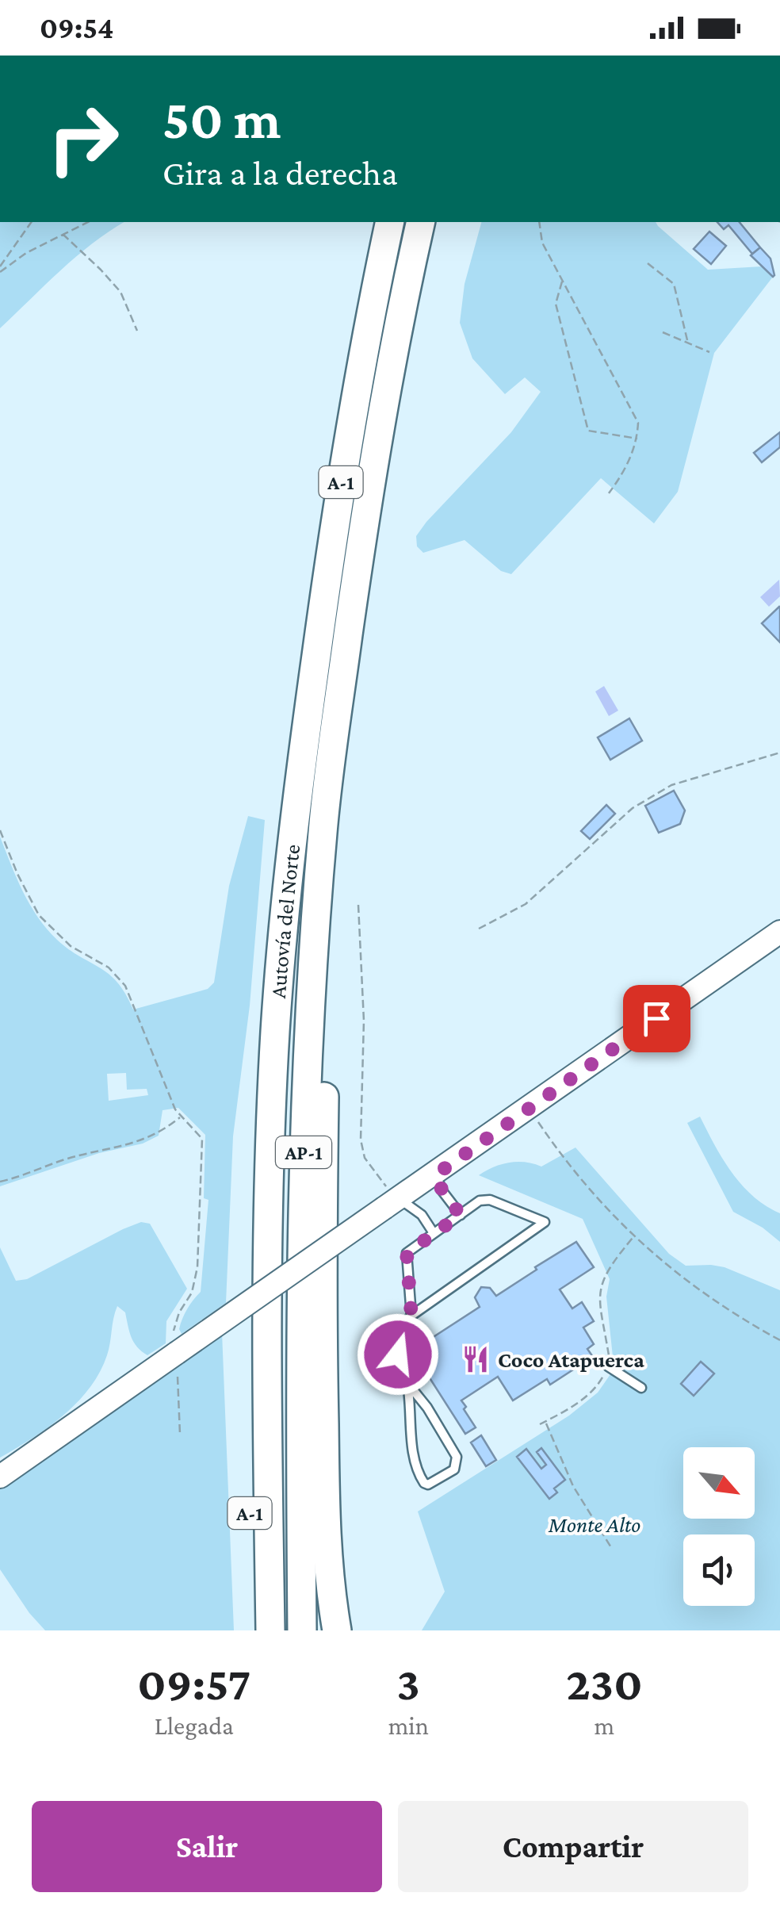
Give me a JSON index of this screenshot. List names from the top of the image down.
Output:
{
  "streets": {
    "highway": ["A-1", "Autovía del Norte", "AP-1"]
  },
  "crossings": [
    ["A-1", "Autovía del Norte"]
  ],
  "parks": ["Monte Alto"],
  "places": {
    "restaurant": ["Coco Atapuerca"]
  },
  "north": "bottom right",
  "page": {
    "status": "09:54",
    "turn": ["50 m", "Gira a la derecha"],
    "eta": [
      "09:57",
      "Llegada",
      "3",
      "min",
      "230",
      "m"
    ],
    "buttons": ["Salir", "Compartir"]
  }
}
